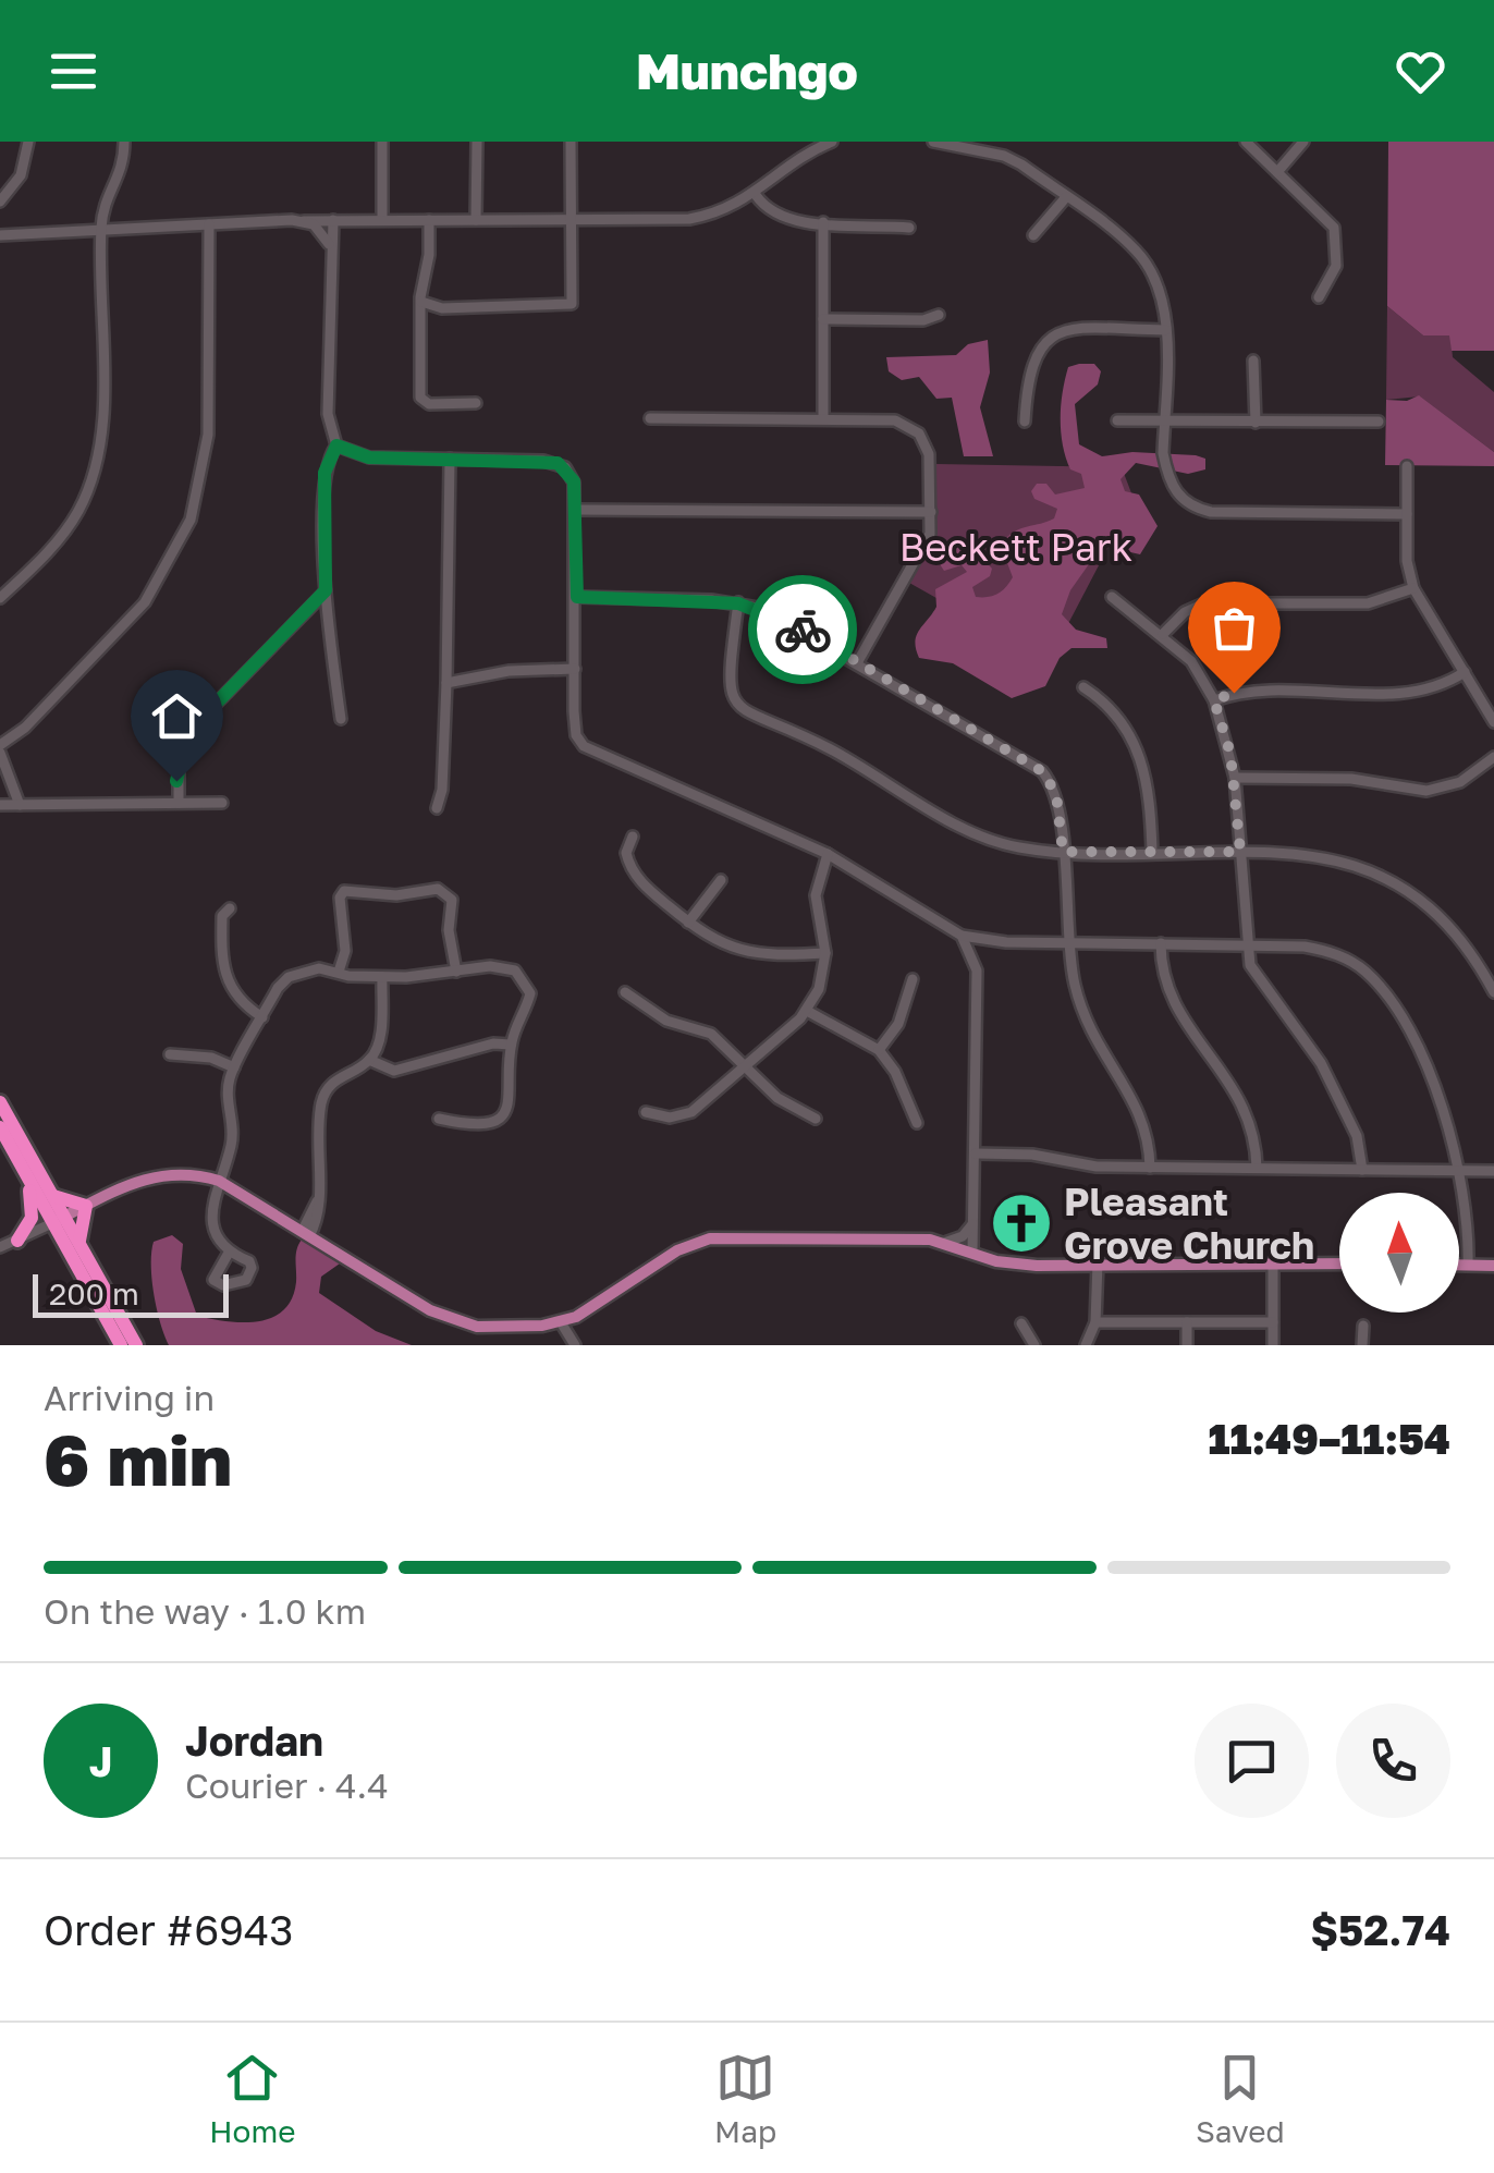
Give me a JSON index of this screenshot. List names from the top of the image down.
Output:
{
  "parks": ["Beckett Park"],
  "places": {
    "church": ["Pleasant Grove Church"]
  },
  "scale_bar": "200 m",
  "north": "top",
  "page": {
    "header": "Munchgo",
    "scale": "200 m",
    "heading": ["6 min", "Arriving in", "11:49–11:54"],
    "panel": [
      "Jordan",
      "Courier · 4.4",
      "Order #6943",
      "$52.74"
    ],
    "bar": "On the way · 1.0 km",
    "round": "J",
    "tabs": ["Home", "Map", "Saved"]
  }
}
